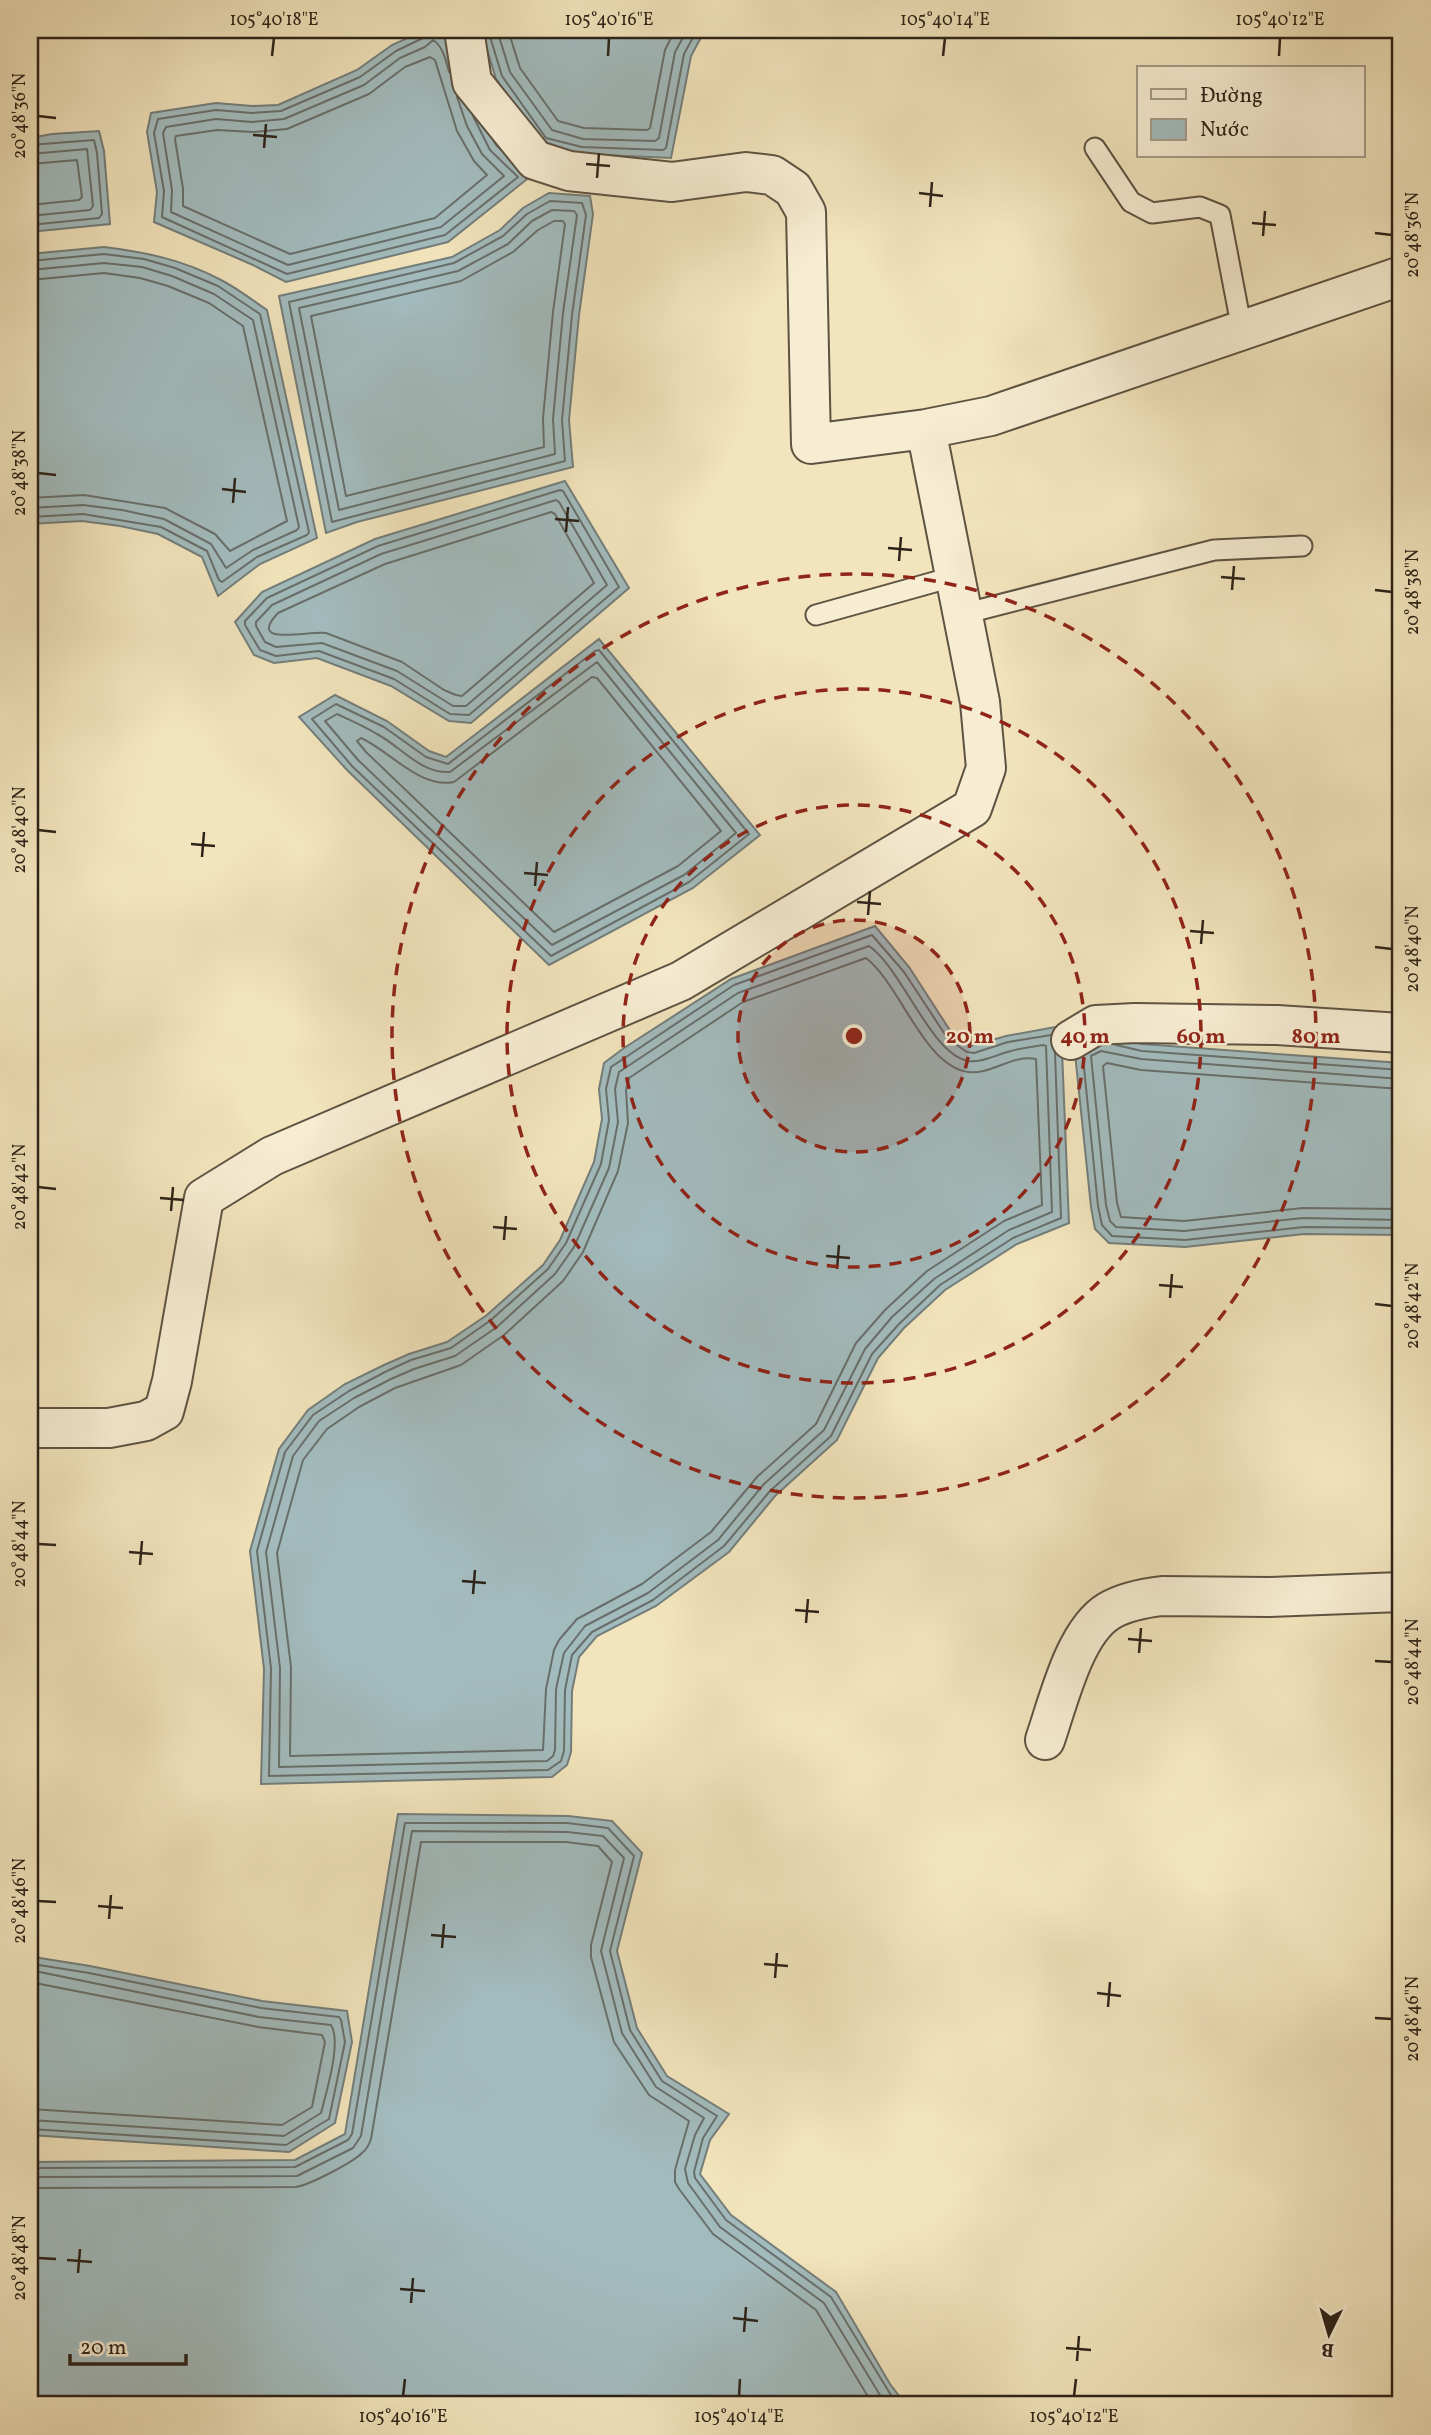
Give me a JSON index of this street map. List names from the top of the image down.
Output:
{
  "legend": ["Đường", "Nước"],
  "scale_bar": "20 m",
  "north": "bottom",
  "coordinates": [
    "105°40'18\"E",
    "105°40'16\"E",
    "105°40'14\"E",
    "105°40'12\"E",
    "20°48'36\"N",
    "20°48'38\"N",
    "20°48'40\"N",
    "20°48'42\"N",
    "20°48'44\"N",
    "20°48'46\"N",
    "20°48'48\"N"
  ],
  "rings": [
    "20 m",
    "40 m",
    "60 m",
    "80 m"
  ]
}
